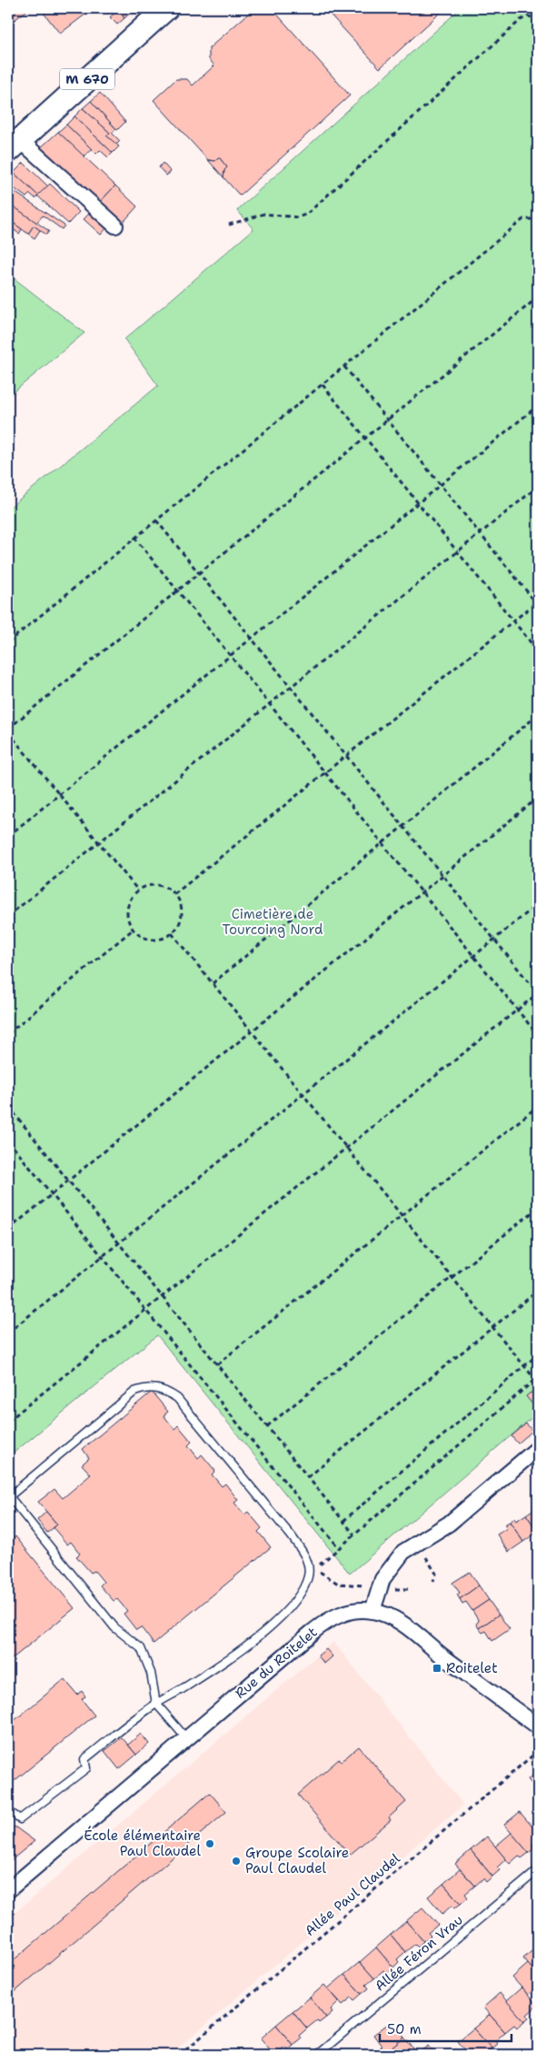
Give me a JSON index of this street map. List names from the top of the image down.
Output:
{
  "streets": {
    "main road": ["M 670"],
    "street": ["Rue du Roitelet"],
    "lane": ["Allée Féron Vrau"],
    "path": ["Allée Paul Claudel"]
  },
  "parks": ["Cimetière de Tourcoing Nord"],
  "places": {
    "transit": ["Roitelet"],
    "other": ["École élémentaire Paul Claudel", "Groupe Scolaire Paul Claudel"]
  },
  "scale_bar": "50 m"
}
